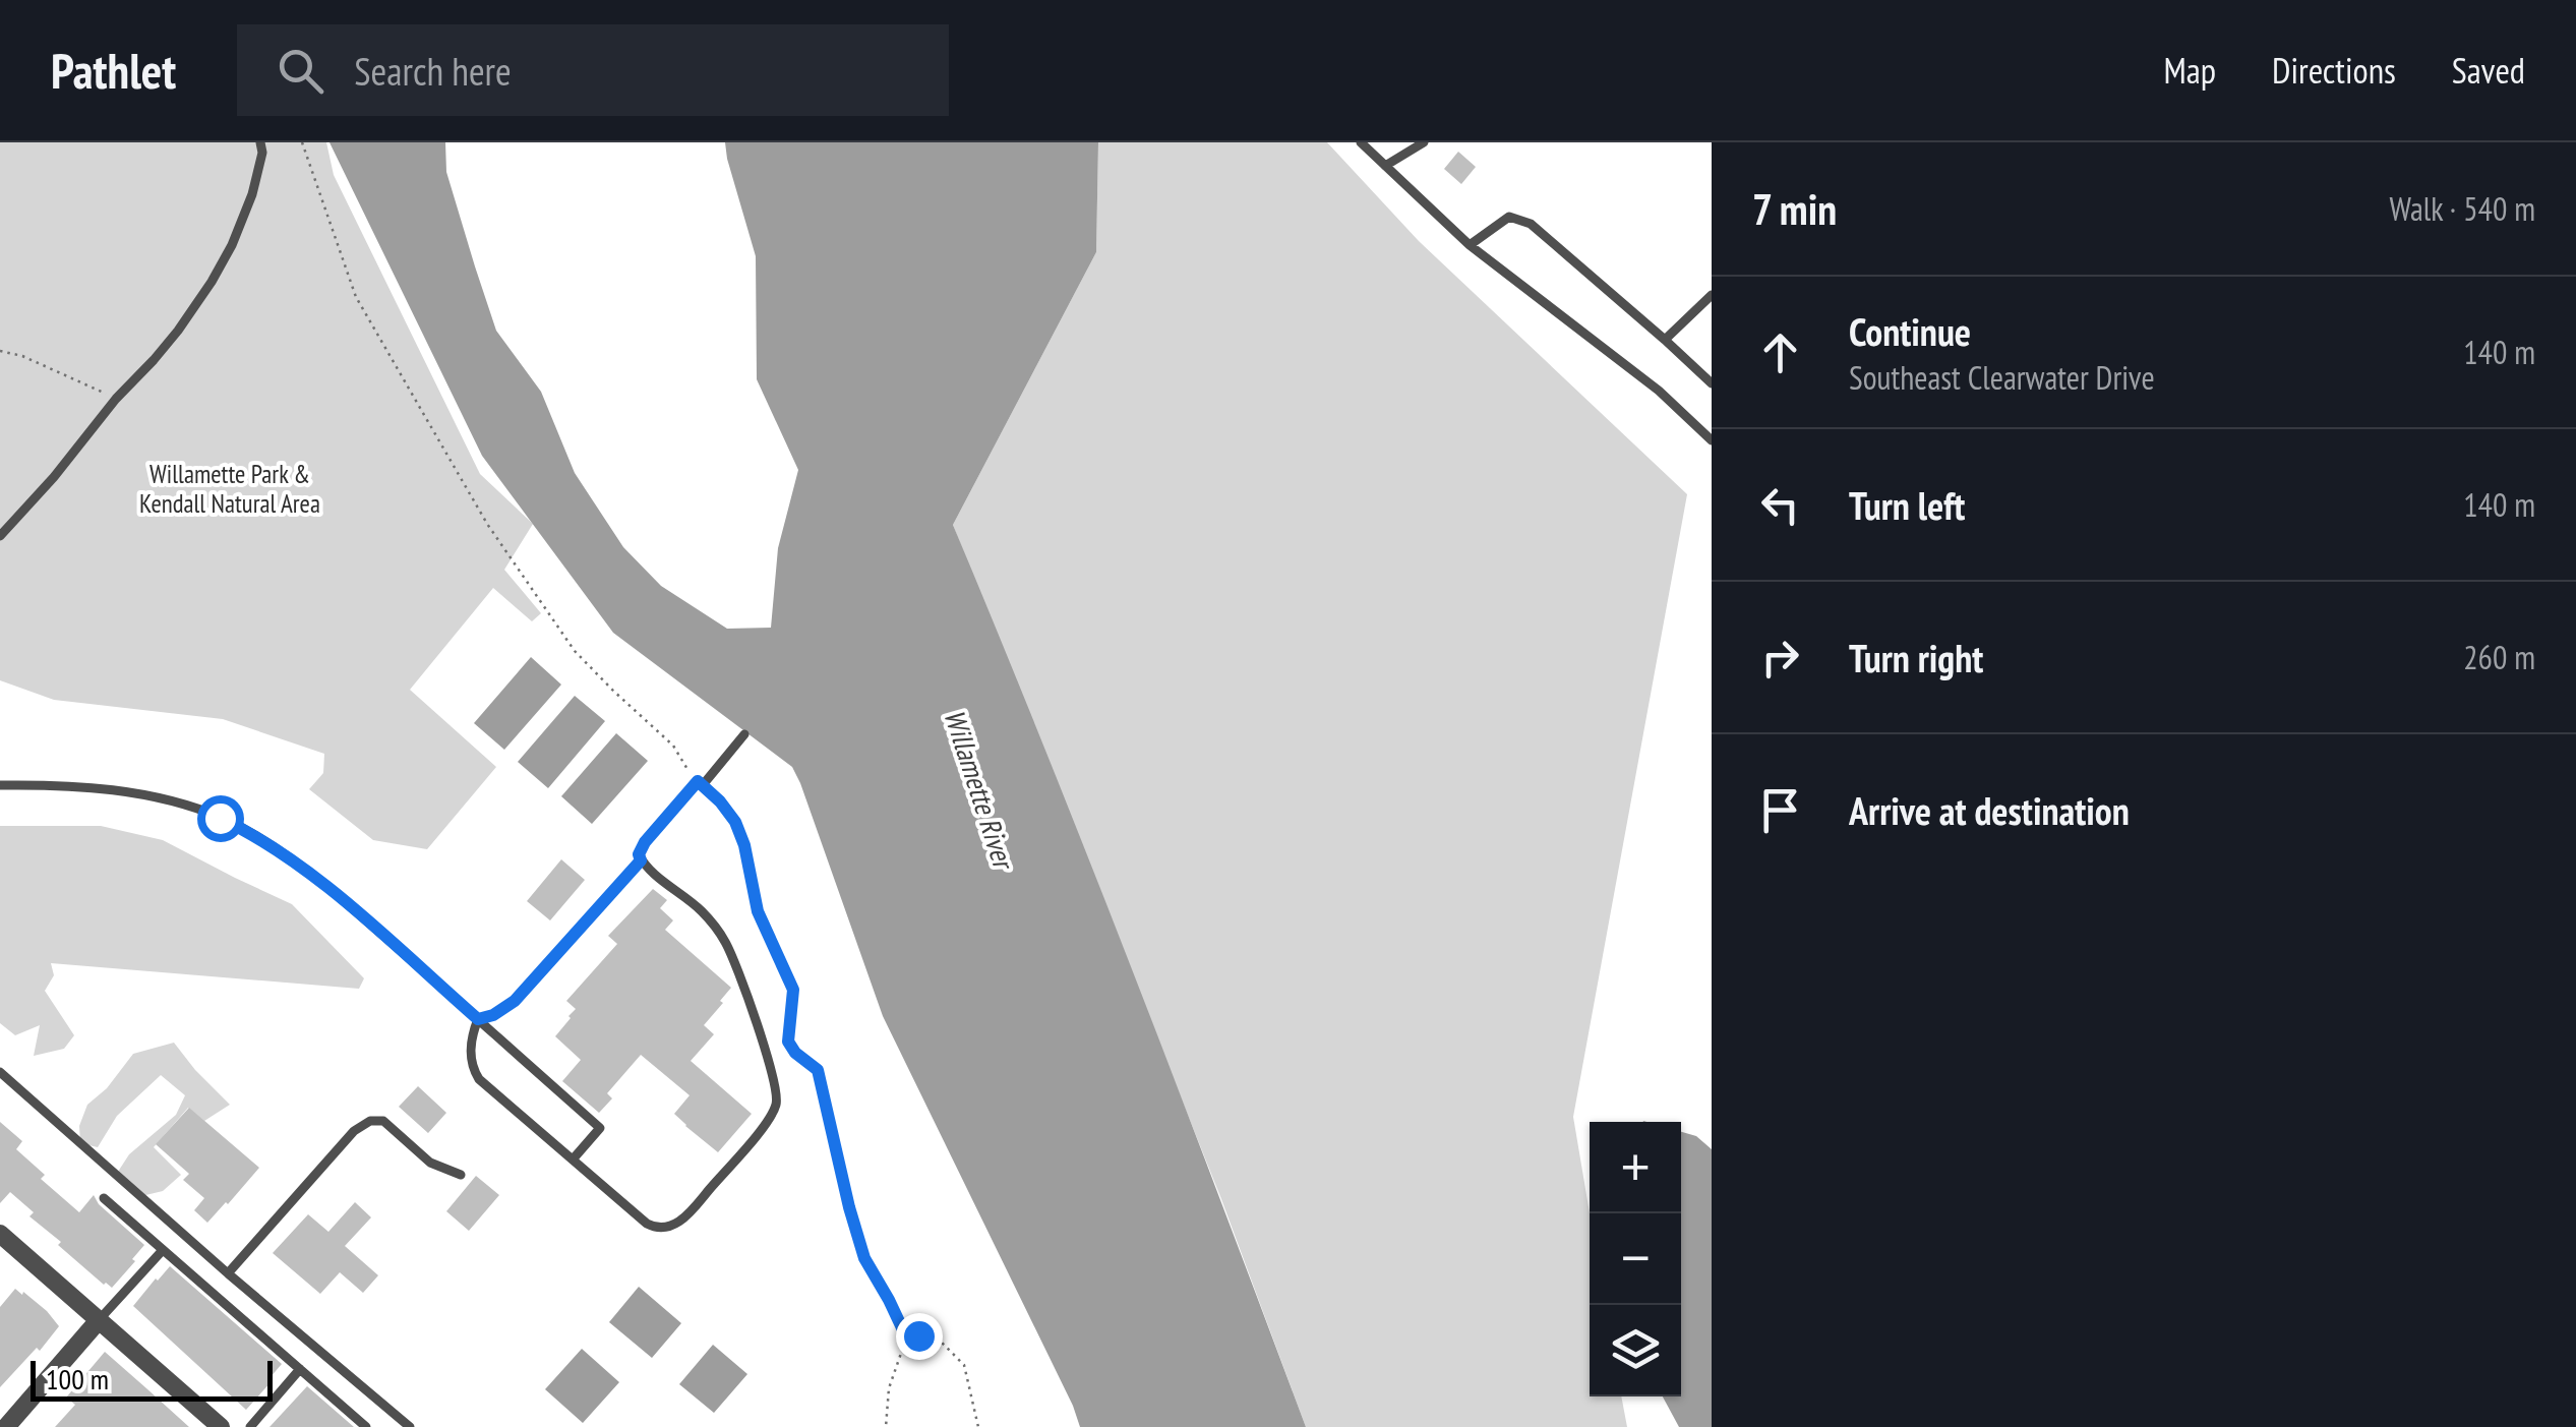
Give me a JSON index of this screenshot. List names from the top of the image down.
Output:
{
  "water": ["Willamette River"],
  "parks": ["Willamette Park & Kendall Natural Area"],
  "scale_bar": "100 m",
  "page": {
    "header": "Pathlet",
    "search": "Search here",
    "nav": ["Map", "Directions", "Saved"],
    "heading": ["7 min", "Walk · 540 m"],
    "list": [
      ["Continue", "Southeast Clearwater Drive", "140 m"],
      ["Turn left", "140 m"],
      ["Turn right", "260 m"],
      "Arrive at destination"
    ],
    "map_buttons": ["+", "−"],
    "scale": "100 m"
  }
}
